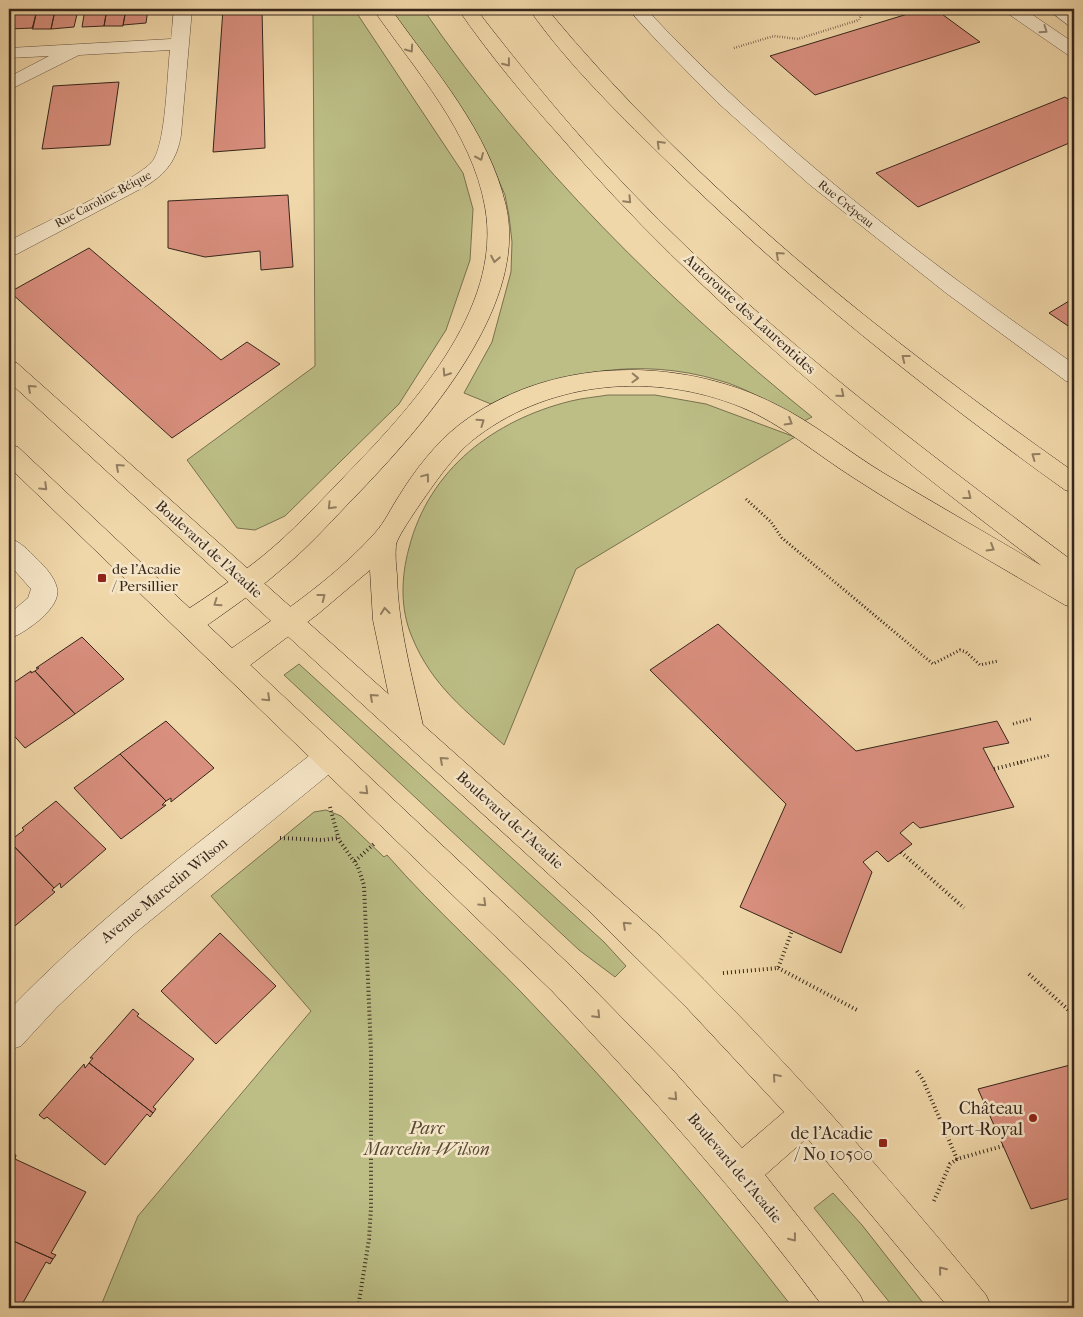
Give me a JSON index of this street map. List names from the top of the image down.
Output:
{
  "streets": {
    "main road": ["Autoroute des Laurentides", "Boulevard de l'Acadie"],
    "street": ["Rue Caroline-Béique", "Rue Crépeau", "Avenue Marcelin Wilson"]
  },
  "crossings": [
    ["Boulevard de l'Acadie", "Avenue Marcelin Wilson"]
  ],
  "parks": ["Parc Marcelin-Wilson"],
  "places": {
    "transit": ["de l'Acadie / Persillier", "de l'Acadie / No 10500"],
    "other": ["Château Port-Royal"]
  }
}
